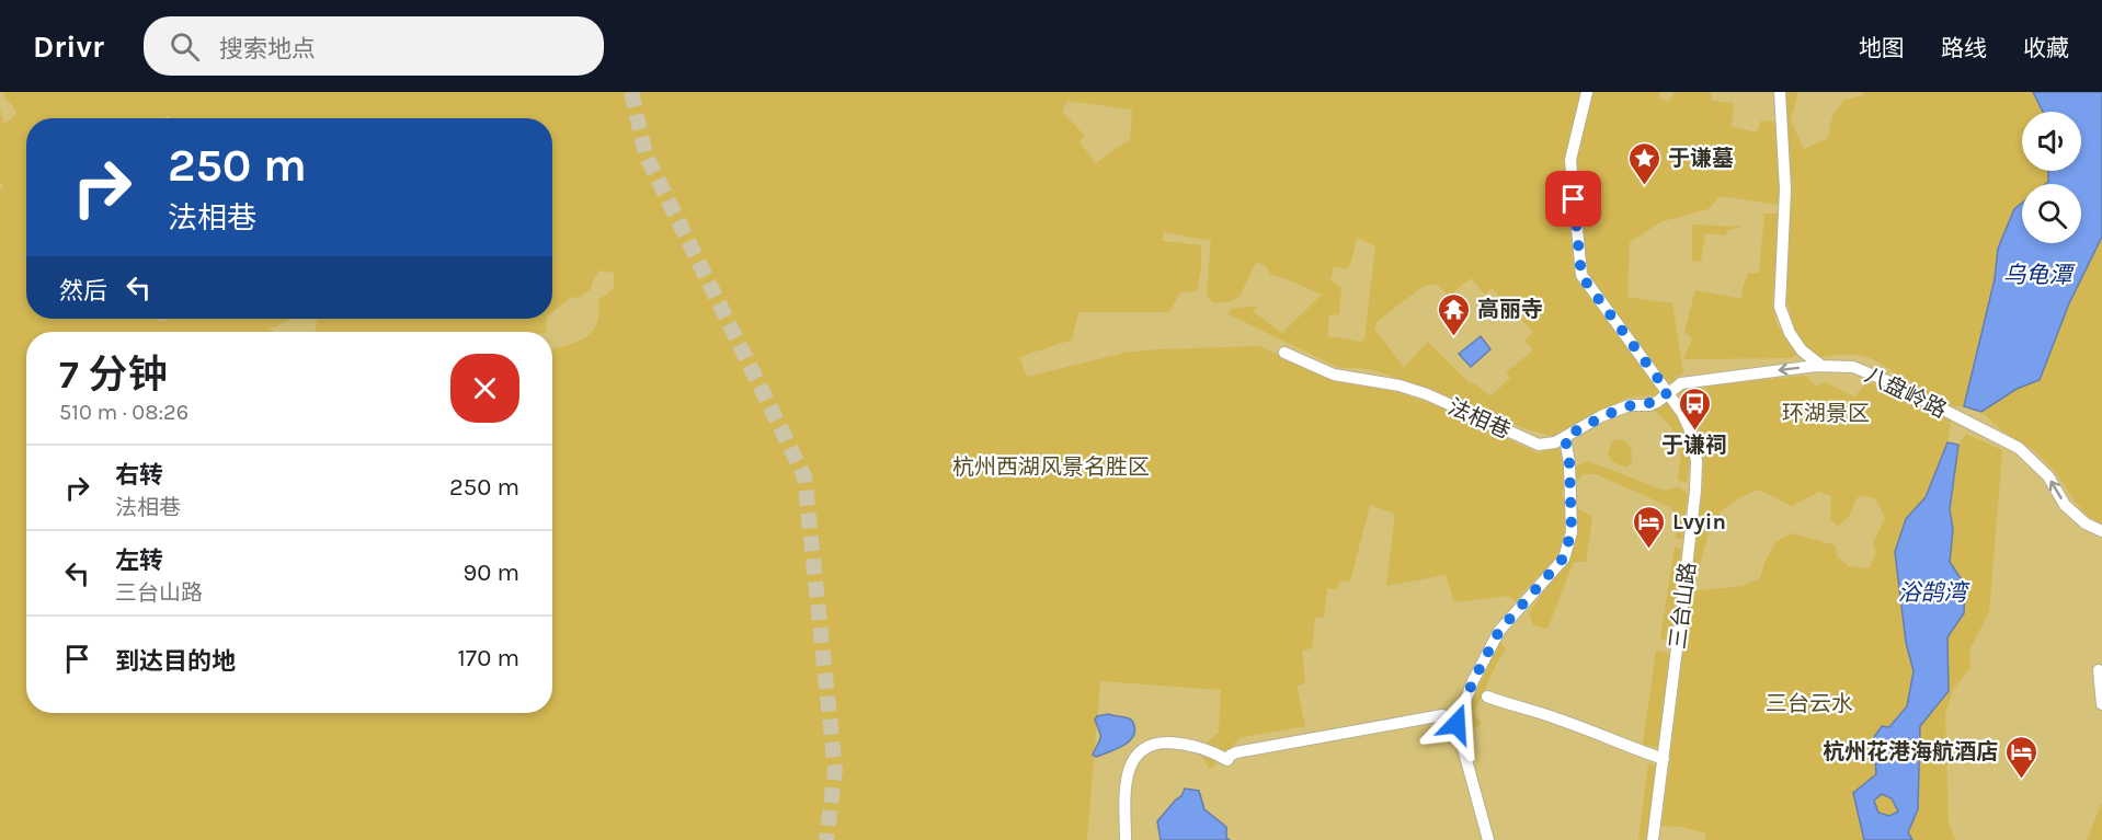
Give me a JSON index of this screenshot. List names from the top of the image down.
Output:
{
  "streets": {
    "street": ["八盘岭路", "法相巷", "三台山路"]
  },
  "crossings": [
    ["八盘岭路", "法相巷"],
    ["八盘岭路", "三台山路"],
    ["法相巷", "三台山路"]
  ],
  "one_way": ["八盘岭路"],
  "water": ["乌龟潭", "浴鹄湾"],
  "parks": ["环湖景区", "杭州西湖风景名胜区", "三台云水"],
  "places": {
    "place": ["于谦墓"],
    "temple": ["高丽寺"],
    "bus stop": ["于谦祠"],
    "hotel": ["Lvyin", "杭州花港海航酒店"]
  },
  "page": {
    "header": "Drivr",
    "search": "搜索地点",
    "nav": ["地图", "路线", "收藏"],
    "turn": ["250 m", "法相巷"],
    "then": "然后",
    "heading": ["7 分钟", "510 m · 08:26"],
    "list": [
      {
        "name": "右转",
        "note": "法相巷",
        "value": "250 m"
      },
      {
        "name": "左转",
        "note": "三台山路",
        "value": "90 m"
      },
      {
        "name": "到达目的地",
        "value": "170 m"
      }
    ]
  }
}
